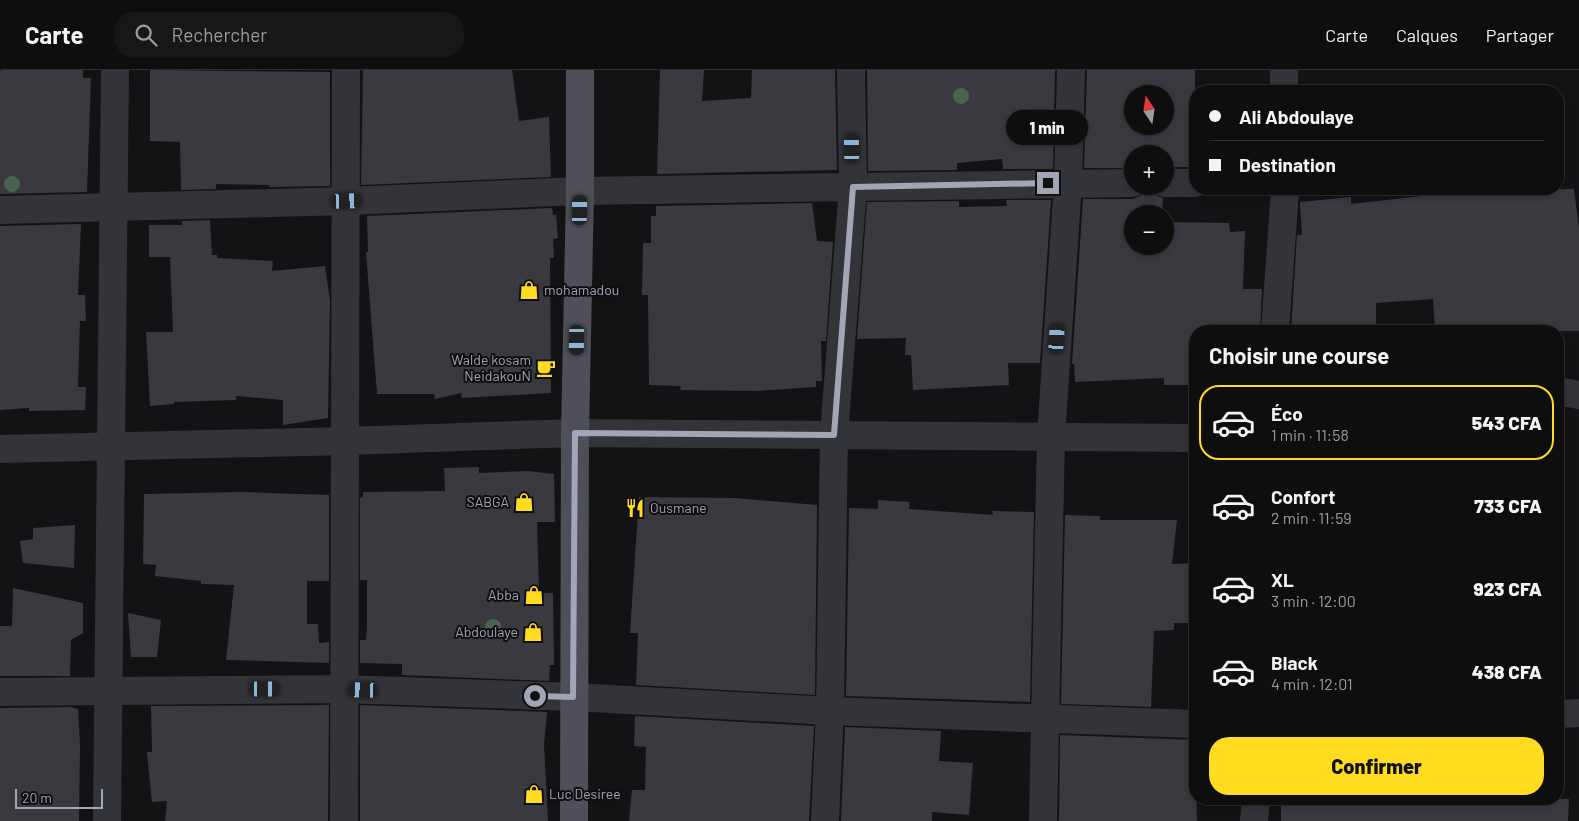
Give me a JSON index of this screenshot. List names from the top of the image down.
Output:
{
  "places": {
    "shop": [
      "mohamadou",
      "SABGA",
      "Abba",
      "Abdoulaye",
      "Luc Desiree"
    ],
    "cafe": ["Walde kosam NeidakouN"],
    "restaurant": ["Ousmane"]
  },
  "scale_bar": "20 m",
  "north": "top",
  "page": {
    "header": "Carte",
    "search": "Rechercher",
    "nav": ["Carte", "Calques", "Partager"],
    "map_buttons": ["+", "−"],
    "banner": ["Ali Abdoulaye", "Destination"],
    "bubble": "1 min",
    "heading": "Choisir une course",
    "list": [
      {
        "name": "Éco",
        "note": "1 min · 11:58",
        "value": "543 CFA"
      },
      {
        "name": "Confort",
        "note": "2 min · 11:59",
        "value": "733 CFA"
      },
      {
        "name": "XL",
        "note": "3 min · 12:00",
        "value": "923 CFA"
      },
      {
        "name": "Black",
        "note": "4 min · 12:01",
        "value": "438 CFA"
      }
    ],
    "buttons": "Confirmer",
    "scale": "20 m"
  }
}
